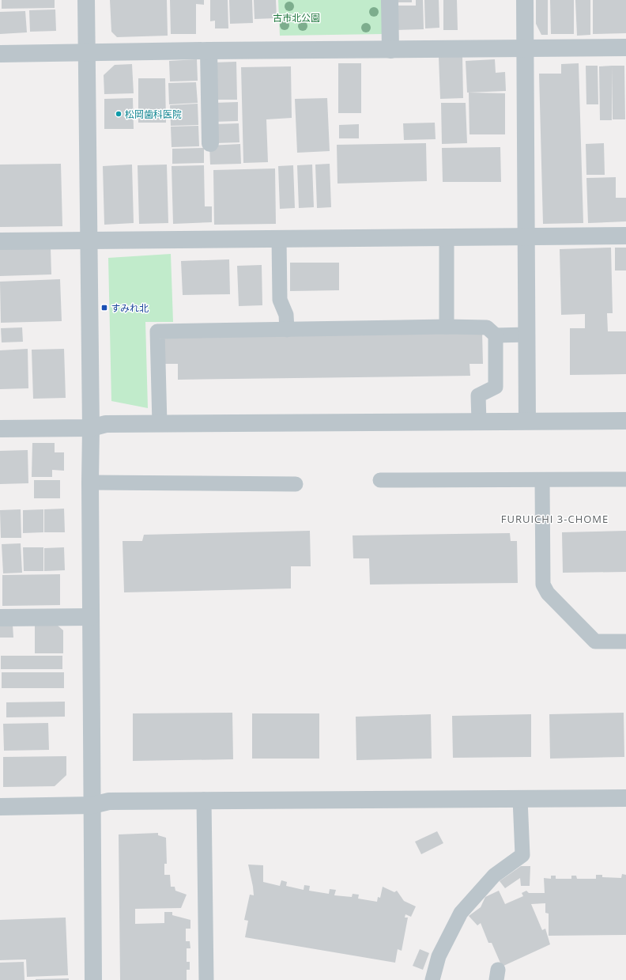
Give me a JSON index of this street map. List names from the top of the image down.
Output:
{
  "districts": ["FURUICHI 3-CHOME"],
  "parks": ["古市北公園"],
  "places": {
    "other": ["松岡歯科医院"],
    "transit": ["すみれ北"]
  }
}
